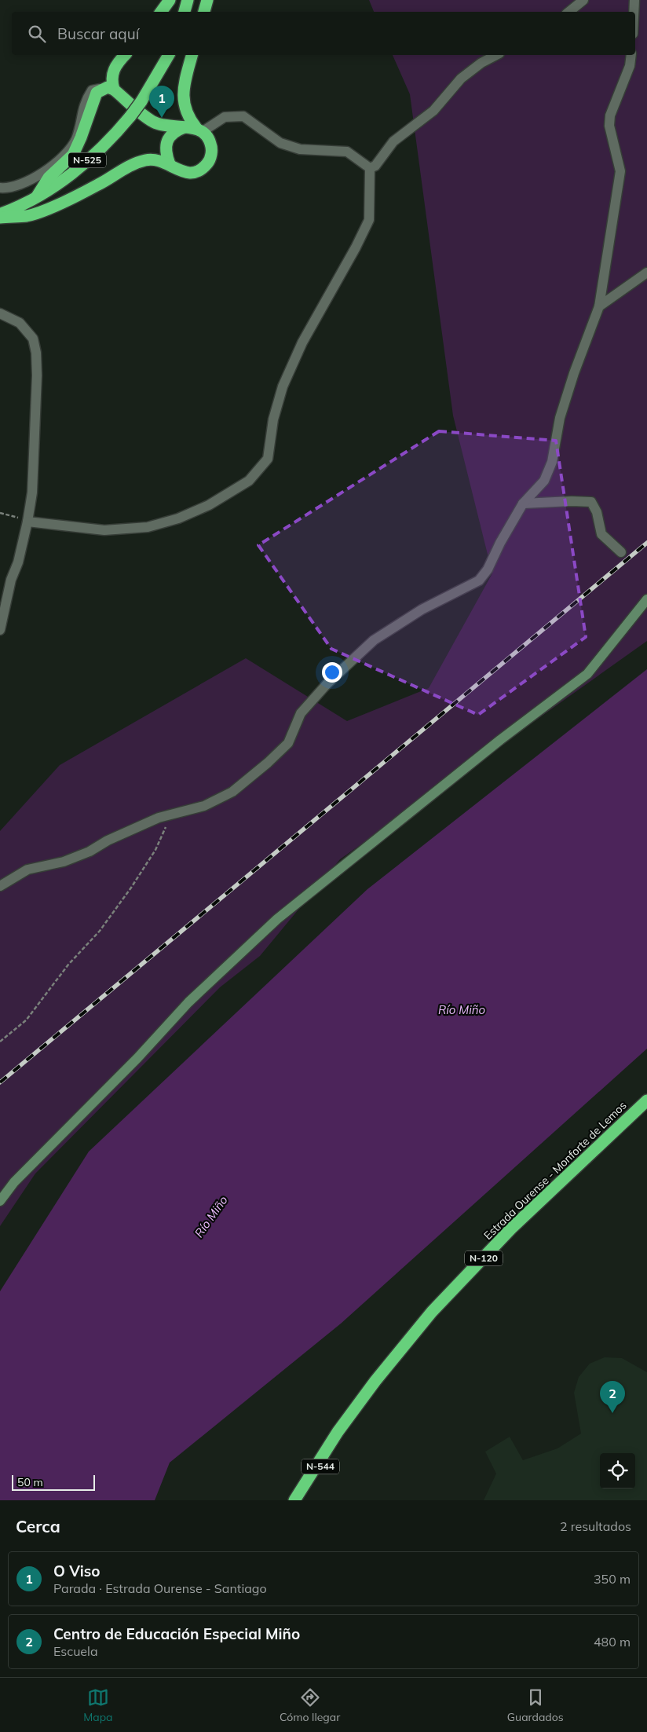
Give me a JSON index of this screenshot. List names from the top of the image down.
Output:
{
  "streets": {
    "highway": [
      "N-525",
      "Estrada Ourense - Monforte de Lemos",
      "N-120",
      "N-544"
    ]
  },
  "crossings": [
    ["Estrada Ourense - Monforte de Lemos", "N-544"]
  ],
  "water": ["Río Miño"],
  "scale_bar": "50 m",
  "page": {
    "search": "Buscar aquí",
    "pins": ["1", "2"],
    "scale": "50 m",
    "heading": ["Cerca", "2 resultados"],
    "list": [
      {
        "mark": "1",
        "name": "O Viso",
        "note": "Parada · Estrada Ourense - Santiago",
        "value": "350 m"
      },
      {
        "mark": "2",
        "name": "Centro de Educación Especial Miño",
        "note": "Escuela",
        "value": "480 m"
      }
    ],
    "nav": ["Mapa", "Cómo llegar", "Guardados"]
  }
}
